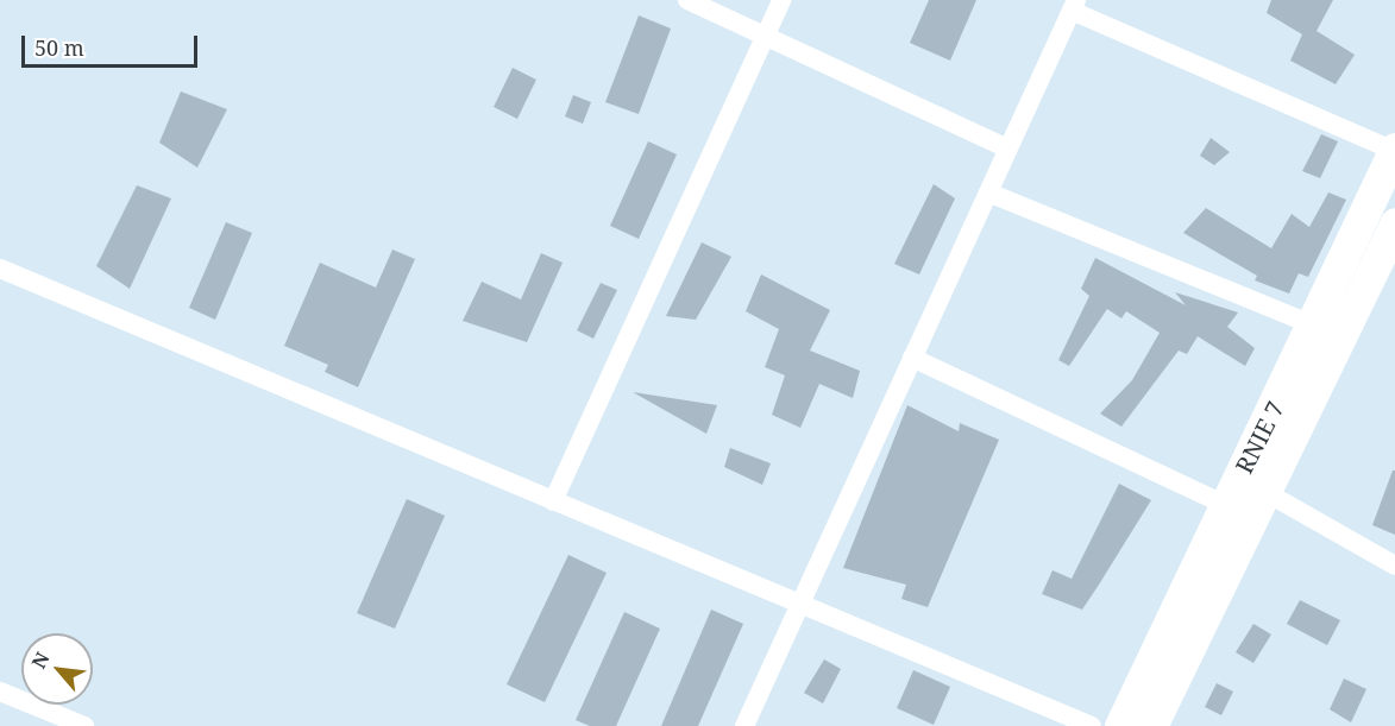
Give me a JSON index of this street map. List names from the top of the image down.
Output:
{
  "streets": {
    "main road": ["RNIE 7"]
  },
  "scale_bar": "50 m",
  "north": "top left"
}
